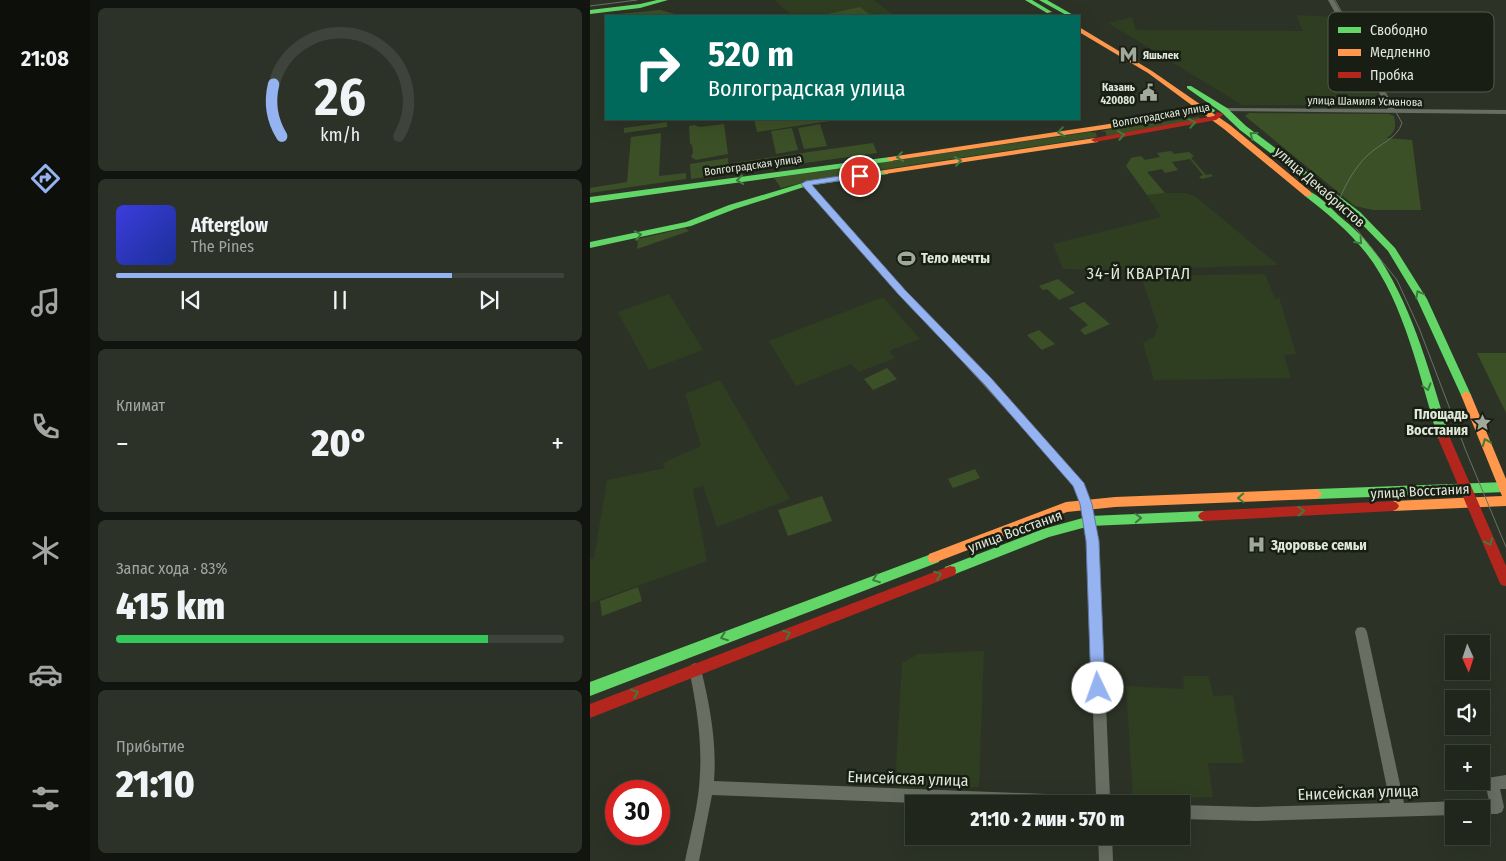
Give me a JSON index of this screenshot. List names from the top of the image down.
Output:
{
  "streets": {
    "main road": ["Волгоградская улица", "улица Декабристов", "улица Восстания"],
    "street": ["улица Шамиля Усманова", "Енисейская улица"]
  },
  "crossings": [
    ["улица Шамиля Усманова", "Волгоградская улица"],
    ["улица Шамиля Усманова", "улица Декабристов"],
    ["Волгоградская улица", "улица Декабристов"],
    ["улица Декабристов", "улица Восстания"]
  ],
  "districts": ["34-Й КВАРТАЛ"],
  "places": {
    "metro station": ["Яшьлек"],
    "public building": ["Казань 420080"],
    "sports": ["Тело мечты"],
    "place": ["Площадь Восстания"],
    "hospital": ["Здоровье семьи"]
  },
  "legend": ["Свободно", "Медленно", "Пробка"],
  "north": "bottom",
  "page": {
    "tabs": "21:08",
    "turn": ["520 m", "Волгоградская улица"],
    "song": ["Afterglow", "The Pines"],
    "tile": [
      "Климат",
      ["Запас хода · 83%", "415 km"],
      ["Прибытие", "21:10"]
    ],
    "heat": ["−", "20°", "+"],
    "map_buttons": ["+", "−"],
    "limit": "30",
    "trip": "21:10 · 2 мин · 570 m",
    "gauge": ["26", "km/h"]
  }
}
